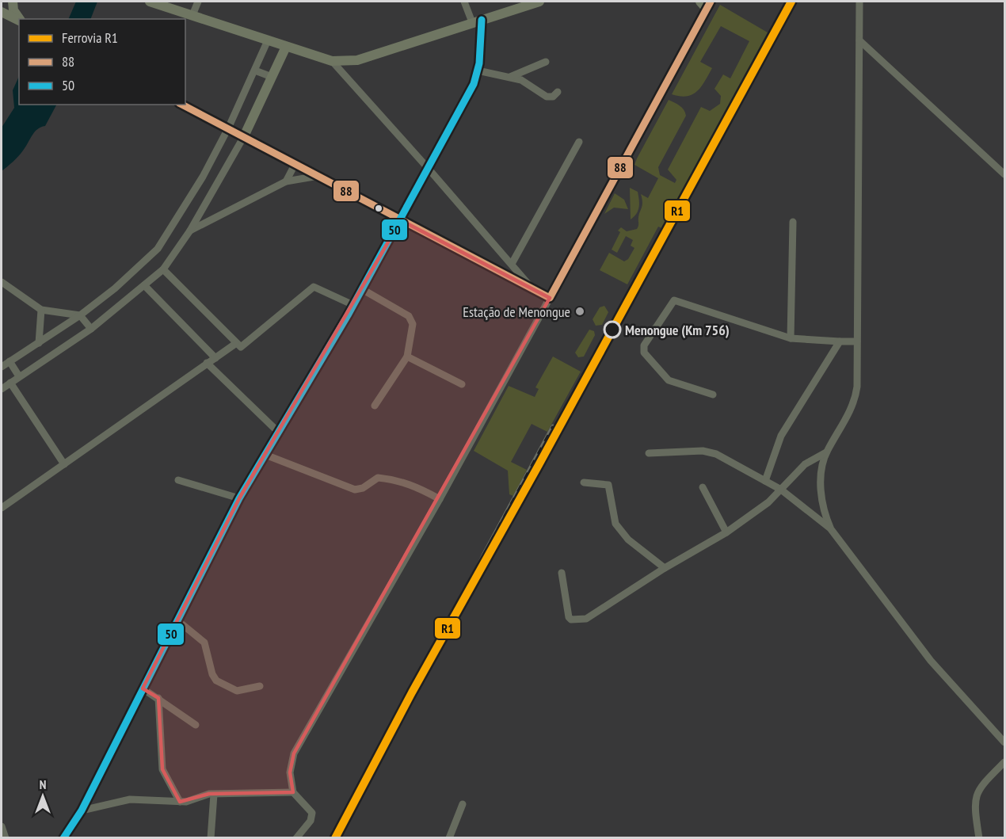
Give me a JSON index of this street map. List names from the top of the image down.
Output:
{
  "places": ["Estação de Menongue", "Menongue (Km 756)"],
  "lines": ["rail line R1", "transit line 88", "transit line 50"],
  "legend": ["Ferrovia R1", "88", "50"],
  "north": "top"
}
